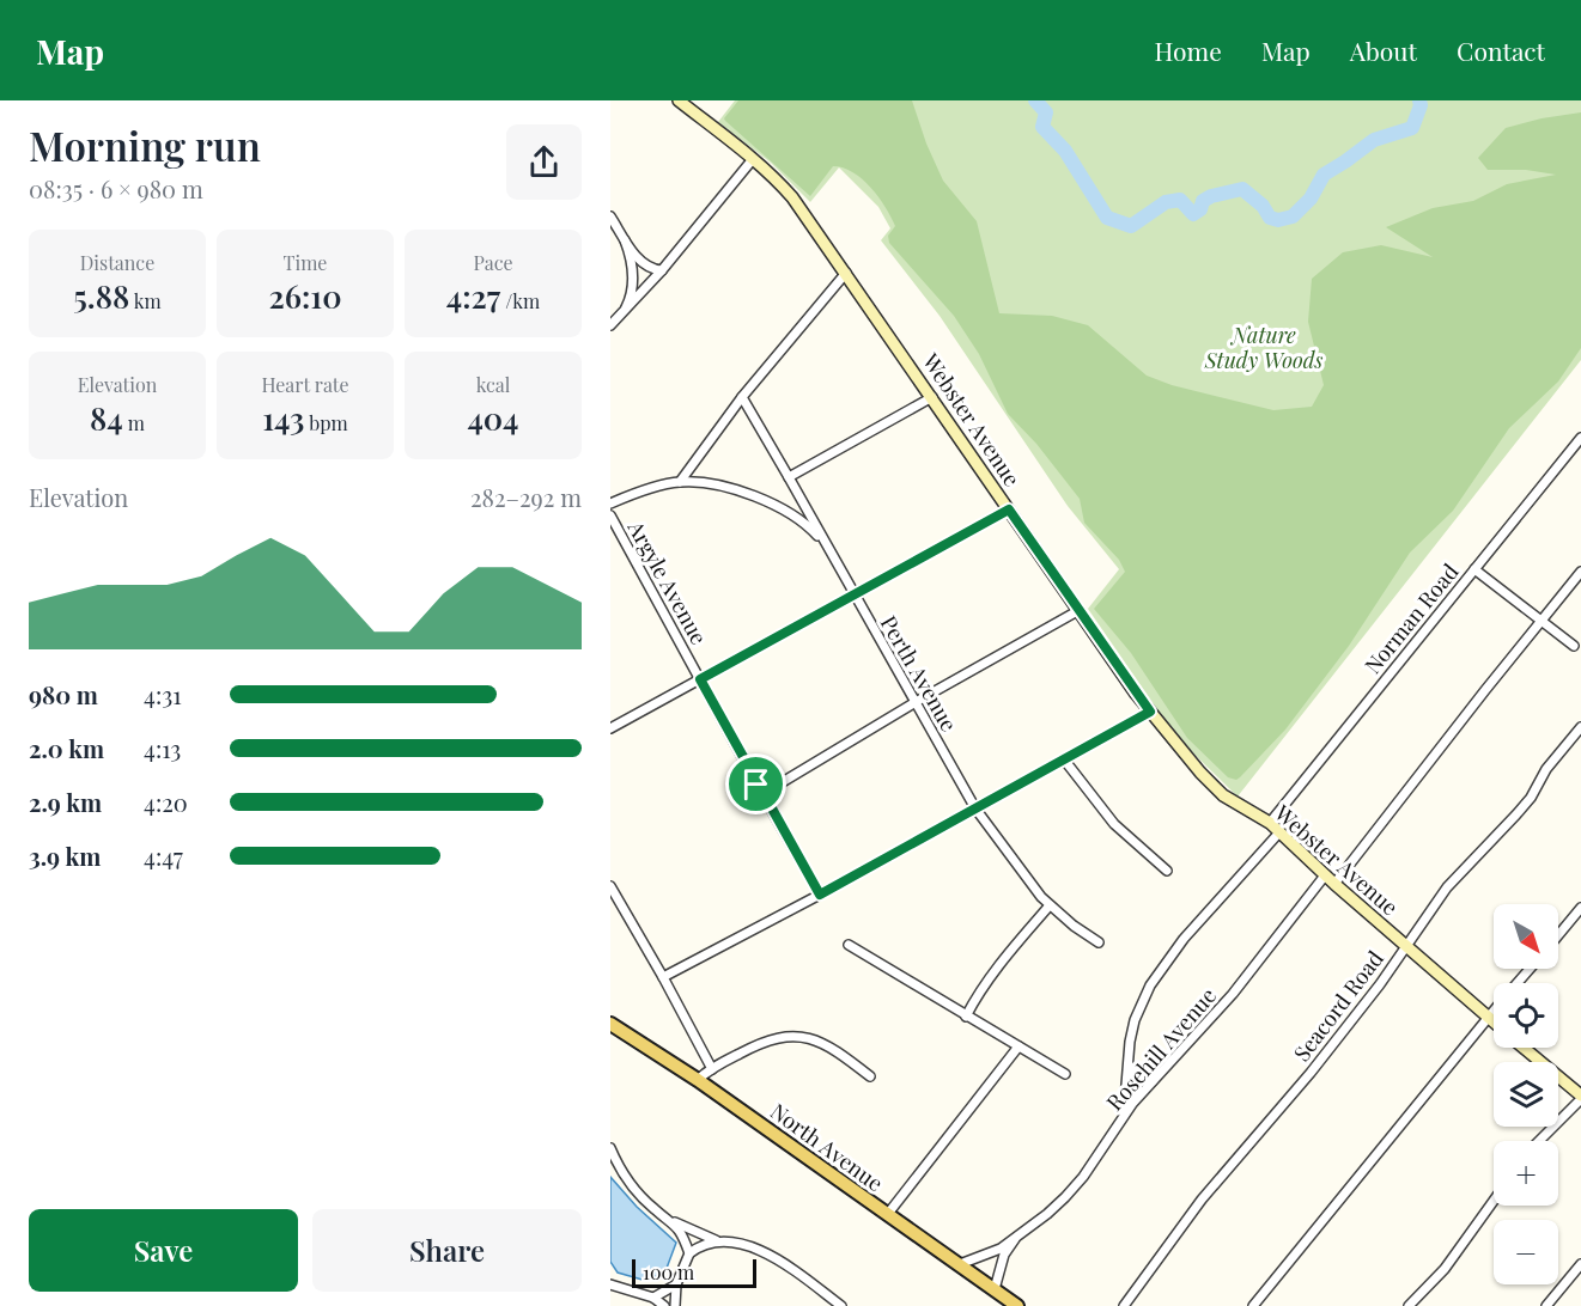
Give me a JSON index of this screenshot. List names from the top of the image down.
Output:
{
  "streets": {
    "main road": ["North Avenue"],
    "street": [
      "Webster Avenue",
      "Argyle Avenue",
      "Norman Road",
      "Perth Avenue",
      "Seacord Road",
      "Rosehill Avenue"
    ]
  },
  "crossings": [
    ["Webster Avenue", "Norman Road"],
    ["Webster Avenue", "Seacord Road"],
    ["Webster Avenue", "Rosehill Avenue"],
    ["Rosehill Avenue", "North Avenue"]
  ],
  "parks": ["Nature Study Woods"],
  "scale_bar": "100 m",
  "north": "bottom right",
  "page": {
    "header": "Map",
    "nav": [
      "Home",
      "Map",
      "About",
      "Contact"
    ],
    "heading": ["Morning run", "08:35 · 6 × 980 m"],
    "stats": [
      ["Distance", "5.88 km"],
      ["Time", "26:10"],
      ["Pace", "4:27 /km"],
      ["Elevation", "84 m"],
      ["Heart rate", "143 bpm"],
      ["kcal", "404"]
    ],
    "chart": ["Elevation", "282–292 m"],
    "list": [
      {
        "name": "980 m",
        "note": "4:31"
      },
      {
        "name": "2.0 km",
        "note": "4:13"
      },
      {
        "name": "2.9 km",
        "note": "4:20"
      },
      {
        "name": "3.9 km",
        "note": "4:47"
      }
    ],
    "map_buttons": ["+", "−"],
    "buttons": ["Save", "Share"],
    "scale": "100 m"
  }
}
